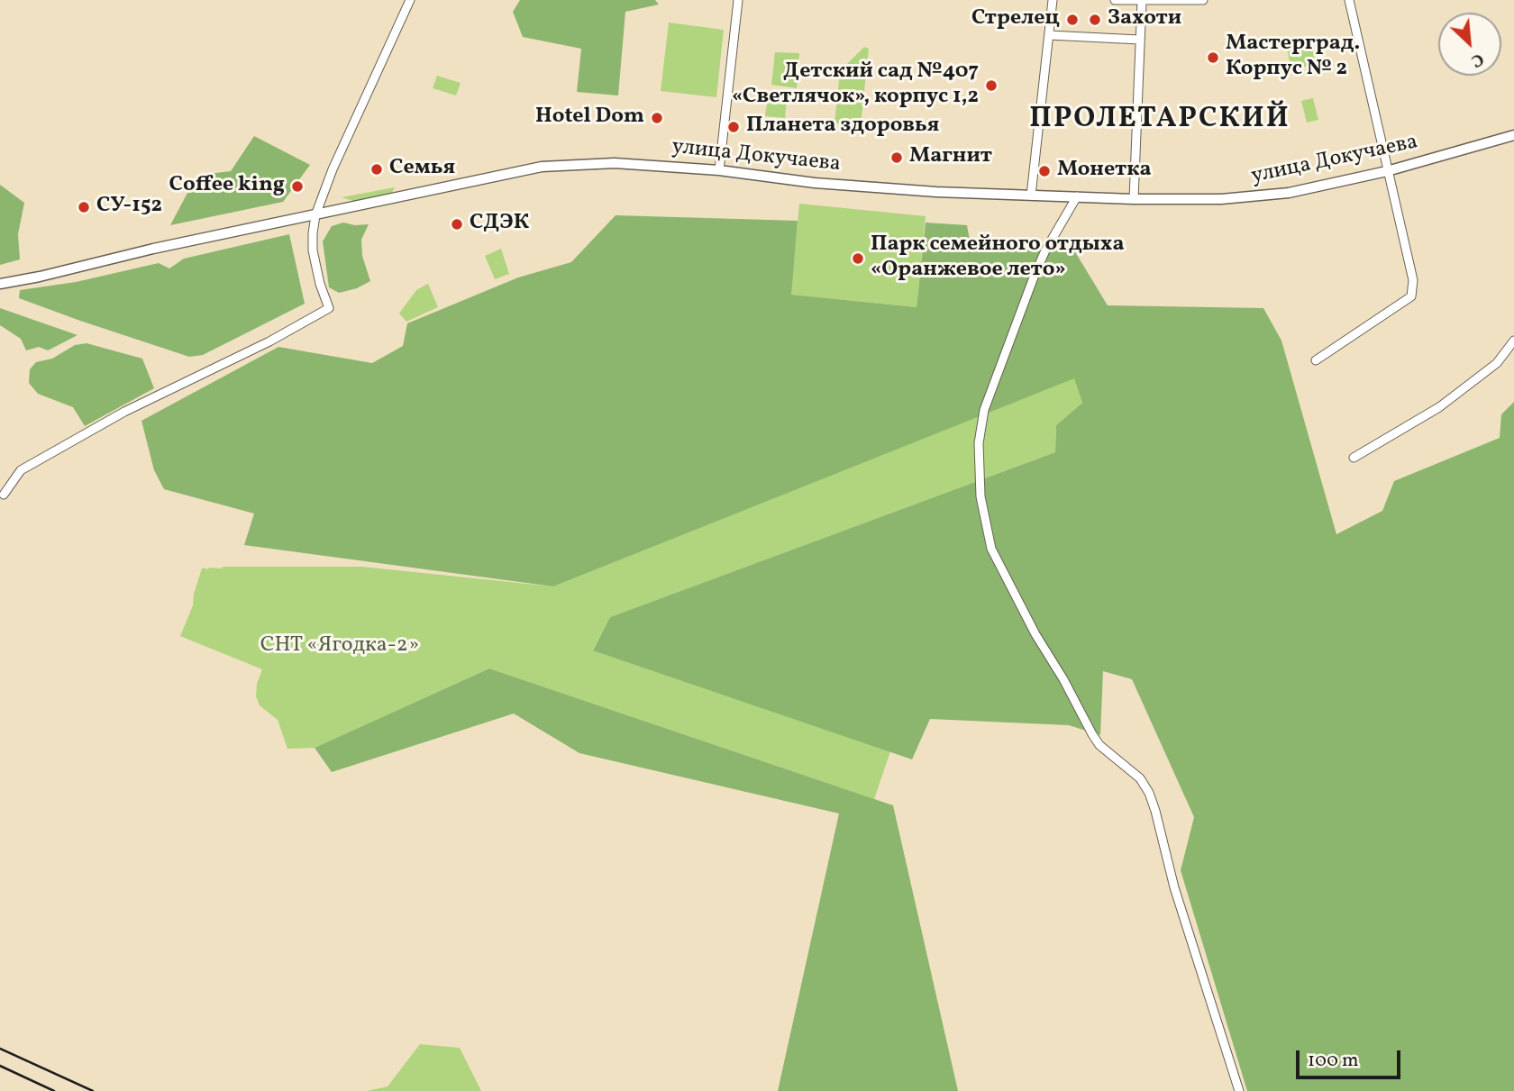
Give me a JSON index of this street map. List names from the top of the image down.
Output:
{
  "streets": {
    "main road": ["улица Докучаева"]
  },
  "districts": ["ПРОЛЕТАРСКИЙ"],
  "parks": ["СНТ «Ягодка-2»"],
  "places": [
    "Стрелец",
    "Захоти",
    "Мастерград. Корпус № 2",
    "Детский сад №407 «Светлячок», корпус 1,2",
    "Hotel Dom",
    "Планета здоровья",
    "Магнит",
    "Семья",
    "Монетка",
    "Coffee king",
    "СУ-152",
    "СДЭК",
    "Парк семейного отдыха «Оранжевое лето»"
  ],
  "scale_bar": "100 m",
  "north": "bottom right"
}
